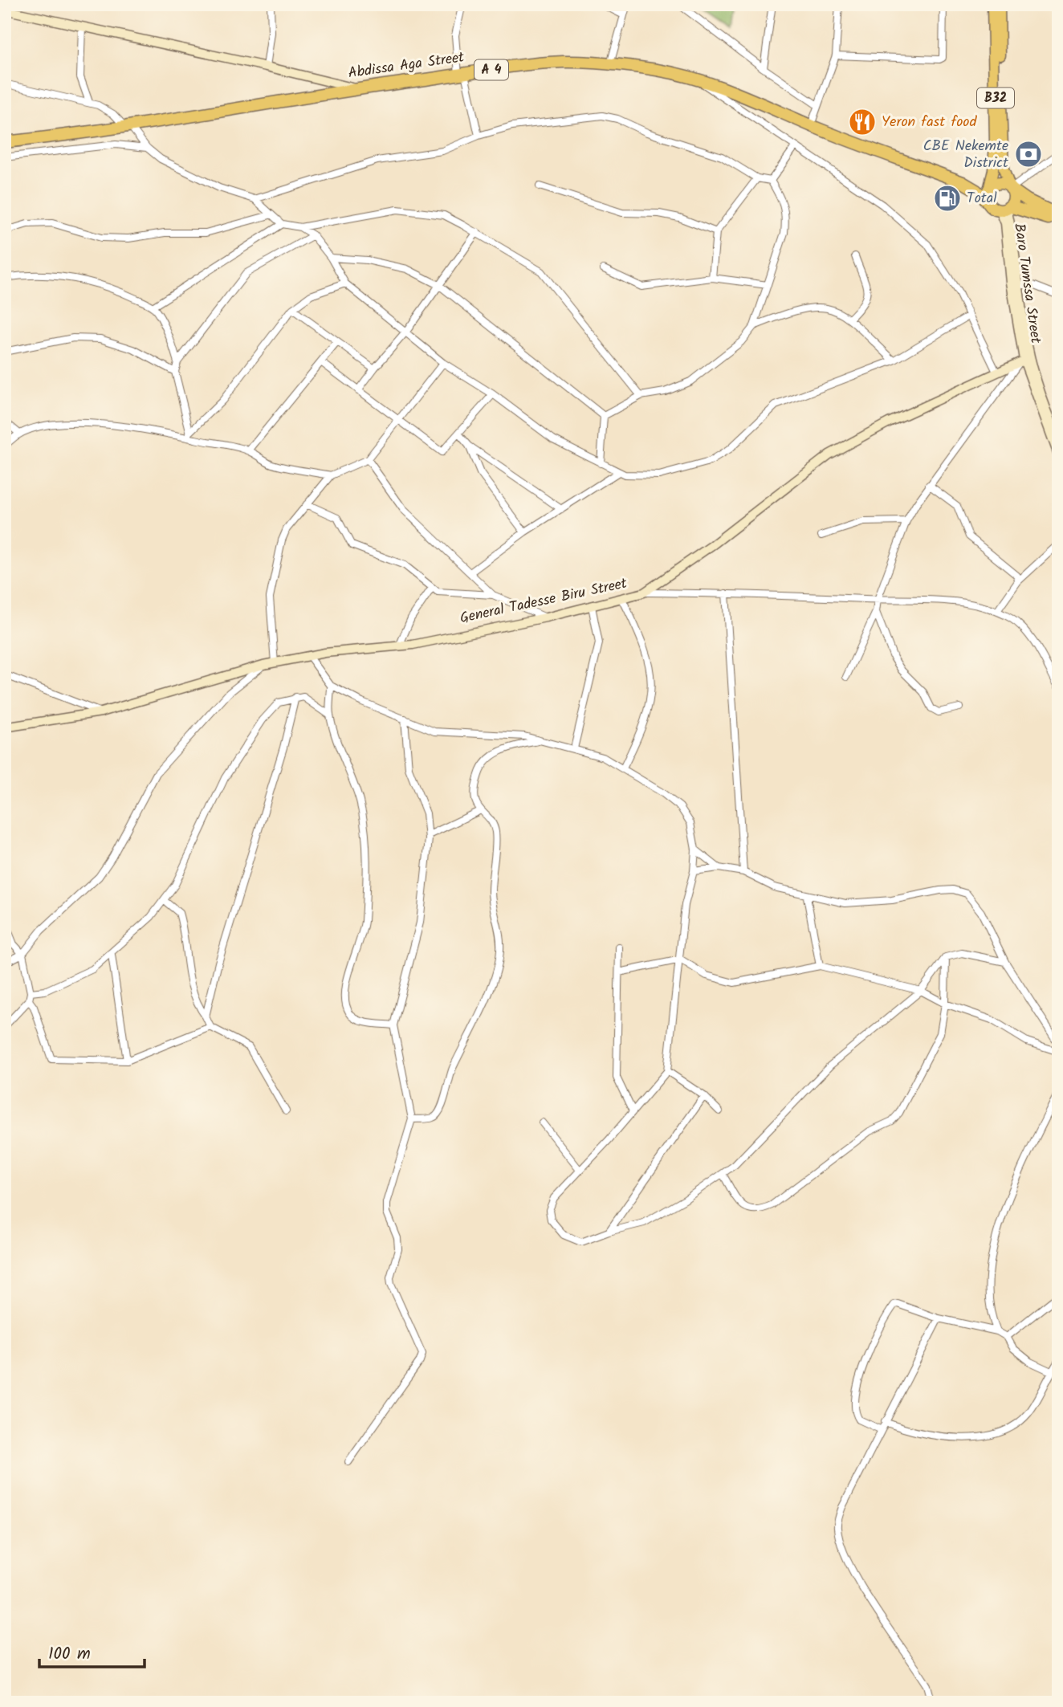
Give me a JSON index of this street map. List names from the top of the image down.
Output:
{
  "streets": {
    "highway": ["Abdissa Aga Street", "A 4", "B32"],
    "street": ["Baro Tumssa Street", "General Tadesse Biru Street"]
  },
  "crossings": [
    ["Abdissa Aga Street", "A 4"],
    ["A 4", "B32"],
    ["B32", "Baro Tumssa Street"],
    ["Baro Tumssa Street", "General Tadesse Biru Street"]
  ],
  "places": {
    "restaurant": ["Yeron fast food"],
    "bank": ["CBE Nekemte District"],
    "fuel station": ["Total"]
  },
  "scale_bar": "100 m"
}
